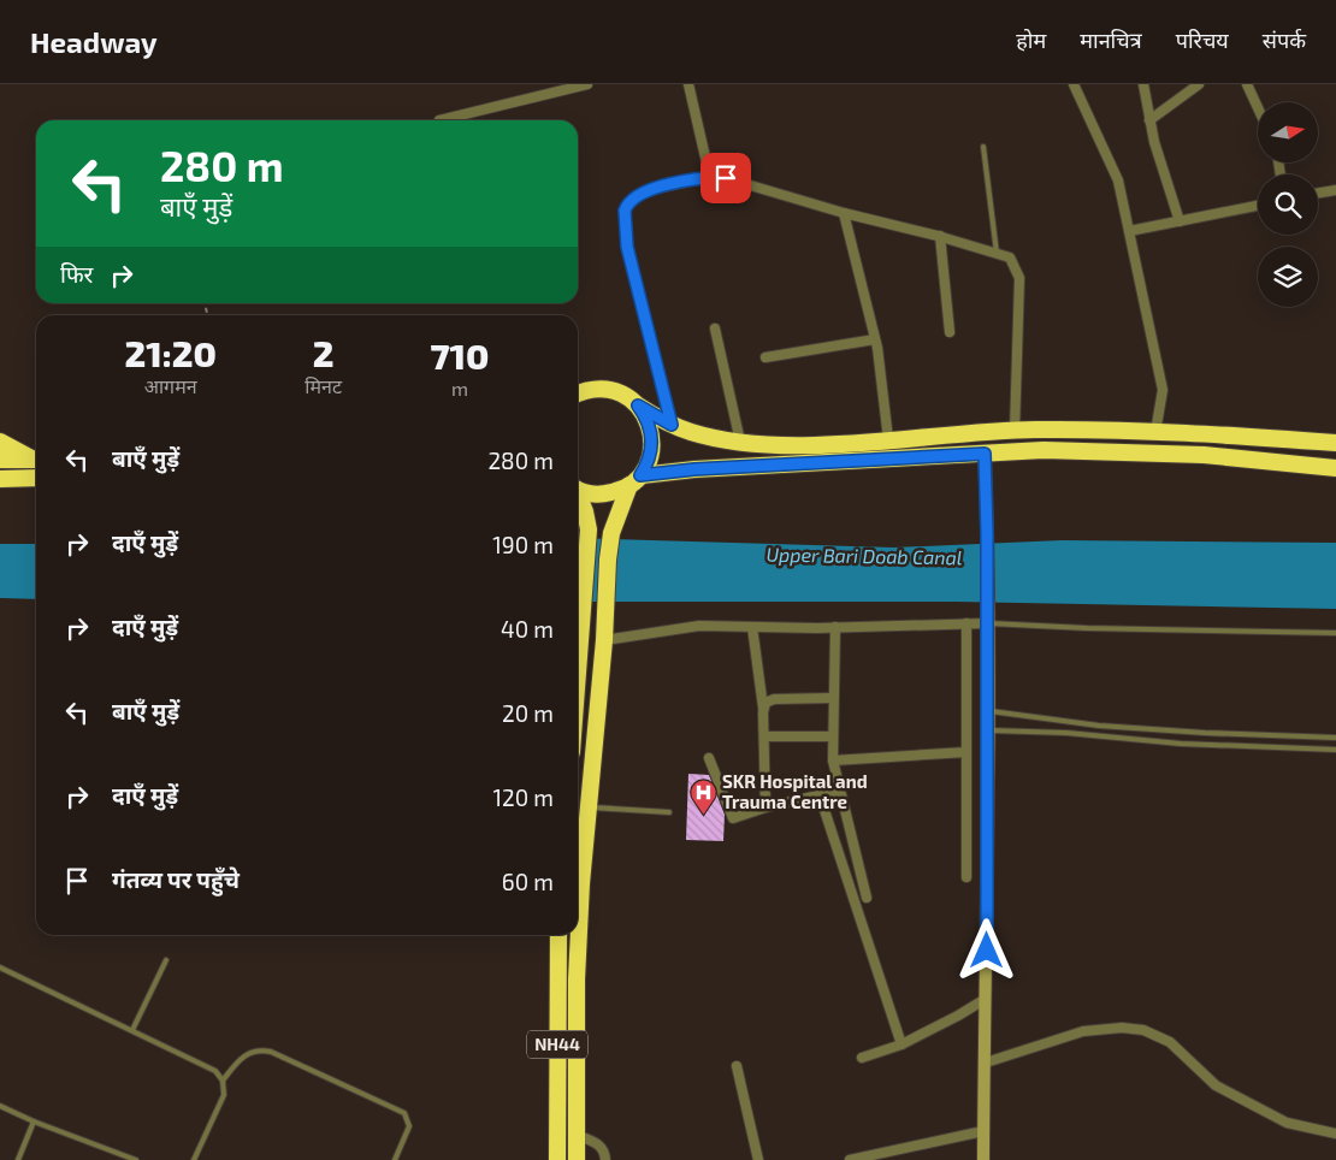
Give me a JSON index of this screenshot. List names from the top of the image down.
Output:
{
  "streets": {
    "highway": ["NH44"]
  },
  "water": ["Upper Bari Doab Canal"],
  "places": {
    "hospital": ["SKR Hospital and Trauma Centre"]
  },
  "north": "right",
  "page": {
    "header": "Headway",
    "nav": [
      "होम",
      "मानचित्र",
      "परिचय",
      "संपर्क"
    ],
    "turn": ["280 m", "बाएँ मुड़ें"],
    "then": "फिर",
    "eta": [
      "21:20",
      "आगमन",
      "2",
      "मिनट",
      "710",
      "m"
    ],
    "list": [
      {
        "name": "बाएँ मुड़ें",
        "value": "280 m"
      },
      {
        "name": "दाएँ मुड़ें",
        "value": "190 m"
      },
      {
        "name": "दाएँ मुड़ें",
        "value": "40 m"
      },
      {
        "name": "बाएँ मुड़ें",
        "value": "20 m"
      },
      {
        "name": "दाएँ मुड़ें",
        "value": "120 m"
      },
      {
        "name": "गंतव्य पर पहुँचे",
        "value": "60 m"
      }
    ]
  }
}
